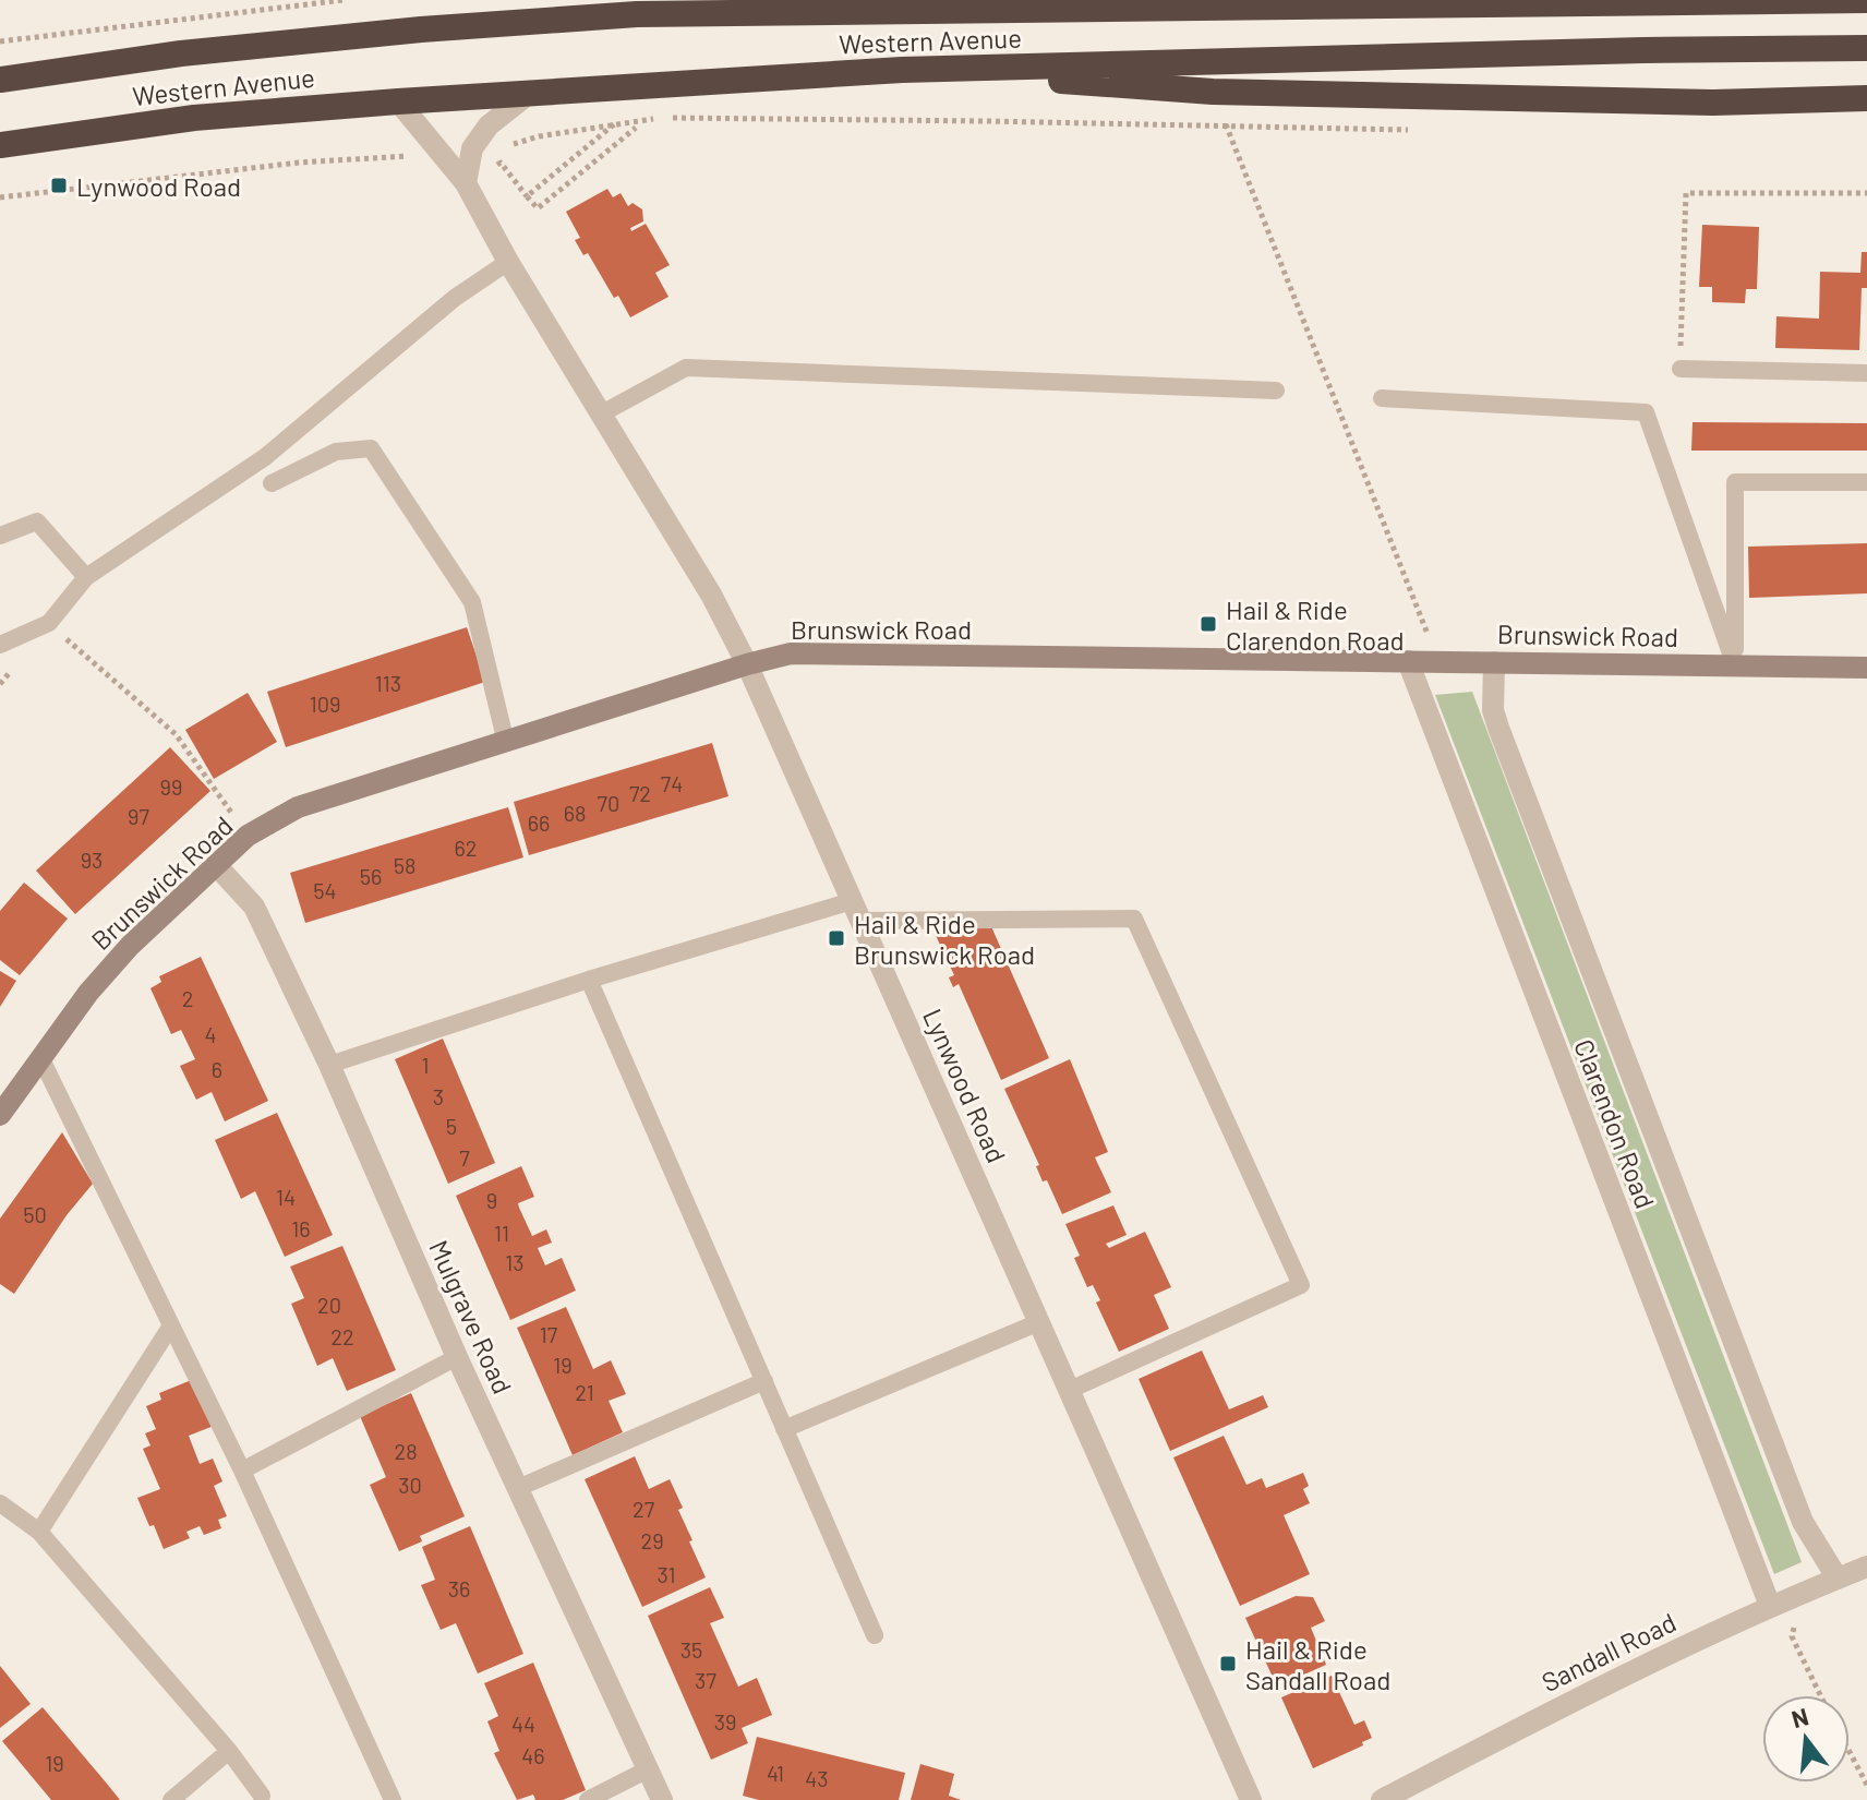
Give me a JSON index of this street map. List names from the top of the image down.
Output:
{
  "streets": {
    "highway": ["Western Avenue"],
    "street": [
      "Brunswick Road",
      "Lynwood Road",
      "Clarendon Road",
      "Mulgrave Road",
      "Sandall Road"
    ]
  },
  "crossings": [
    ["Western Avenue", "Lynwood Road"],
    ["Brunswick Road", "Lynwood Road"],
    ["Brunswick Road", "Clarendon Road"],
    ["Brunswick Road", "Mulgrave Road"],
    ["Clarendon Road", "Sandall Road"]
  ],
  "places": {
    "transit": [
      "Lynwood Road",
      "Hail & Ride Clarendon Road",
      "Hail & Ride Brunswick Road",
      "Hail & Ride Sandall Road"
    ]
  },
  "house_numbers": [
    "113",
    "109",
    "74",
    "99",
    "72",
    "70",
    "68",
    "97",
    "66",
    "62",
    "93",
    "58",
    "56",
    "54",
    "2",
    "4",
    "1",
    "6",
    "3",
    "5",
    "7",
    "14",
    "9",
    "50",
    "16",
    "11",
    "13",
    "20",
    "17",
    "22",
    "19",
    "21",
    "28",
    "30",
    "27",
    "29",
    "31",
    "36",
    "35",
    "37",
    "39",
    "44",
    "46",
    "19",
    "41",
    "43"
  ],
  "north": "top"
}
